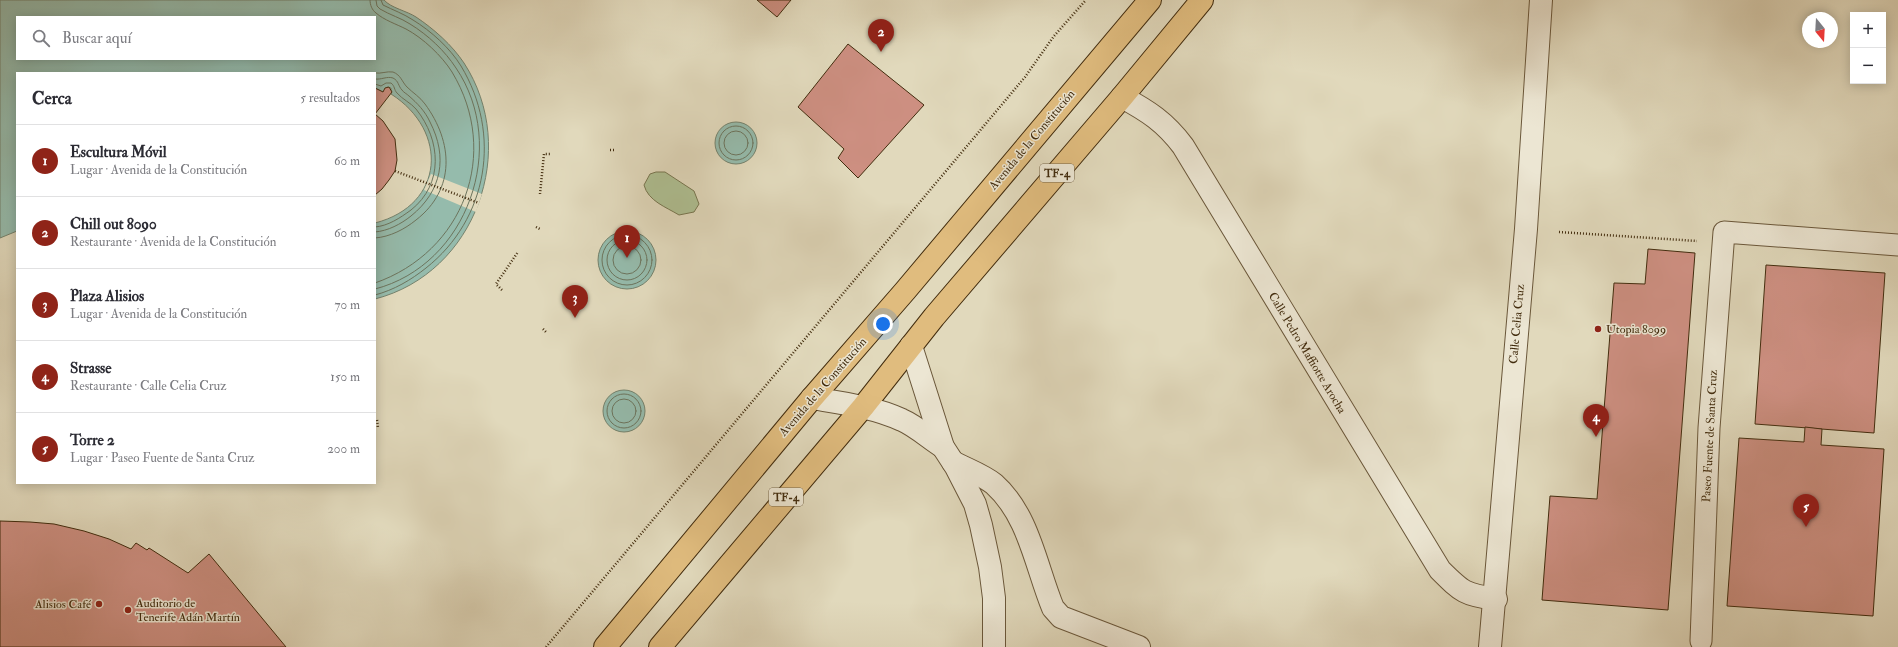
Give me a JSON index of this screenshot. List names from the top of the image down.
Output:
{
  "streets": {
    "main road": ["Avenida de la Constitución", "TF-4"],
    "street": ["Calle Celia Cruz", "Calle Pedro Maffiotte Arocha", "Paseo Fuente de Santa Cruz"]
  },
  "crossings": [
    ["TF-4", "Calle Pedro Maffiotte Arocha"],
    ["Calle Celia Cruz", "Calle Pedro Maffiotte Arocha"]
  ],
  "places": ["Utopia 8099", "Alisios Café", "Auditorio de Tenerife Adán Martín"],
  "north": "bottom",
  "page": {
    "map_buttons": ["+", "−"],
    "search": "Buscar aquí",
    "pins": [
      "2",
      "1",
      "3",
      "4",
      "5"
    ],
    "heading": ["Cerca", "5 resultados"],
    "list": [
      {
        "mark": "1",
        "name": "Escultura Móvil",
        "note": "Lugar · Avenida de la Constitución",
        "value": "60 m"
      },
      {
        "mark": "2",
        "name": "Chill out 8090",
        "note": "Restaurante · Avenida de la Constitución",
        "value": "60 m"
      },
      {
        "mark": "3",
        "name": "Plaza Alisios",
        "note": "Lugar · Avenida de la Constitución",
        "value": "70 m"
      },
      {
        "mark": "4",
        "name": "Strasse",
        "note": "Restaurante · Calle Celia Cruz",
        "value": "150 m"
      },
      {
        "mark": "5",
        "name": "Torre 2",
        "note": "Lugar · Paseo Fuente de Santa Cruz",
        "value": "200 m"
      }
    ]
  }
}
